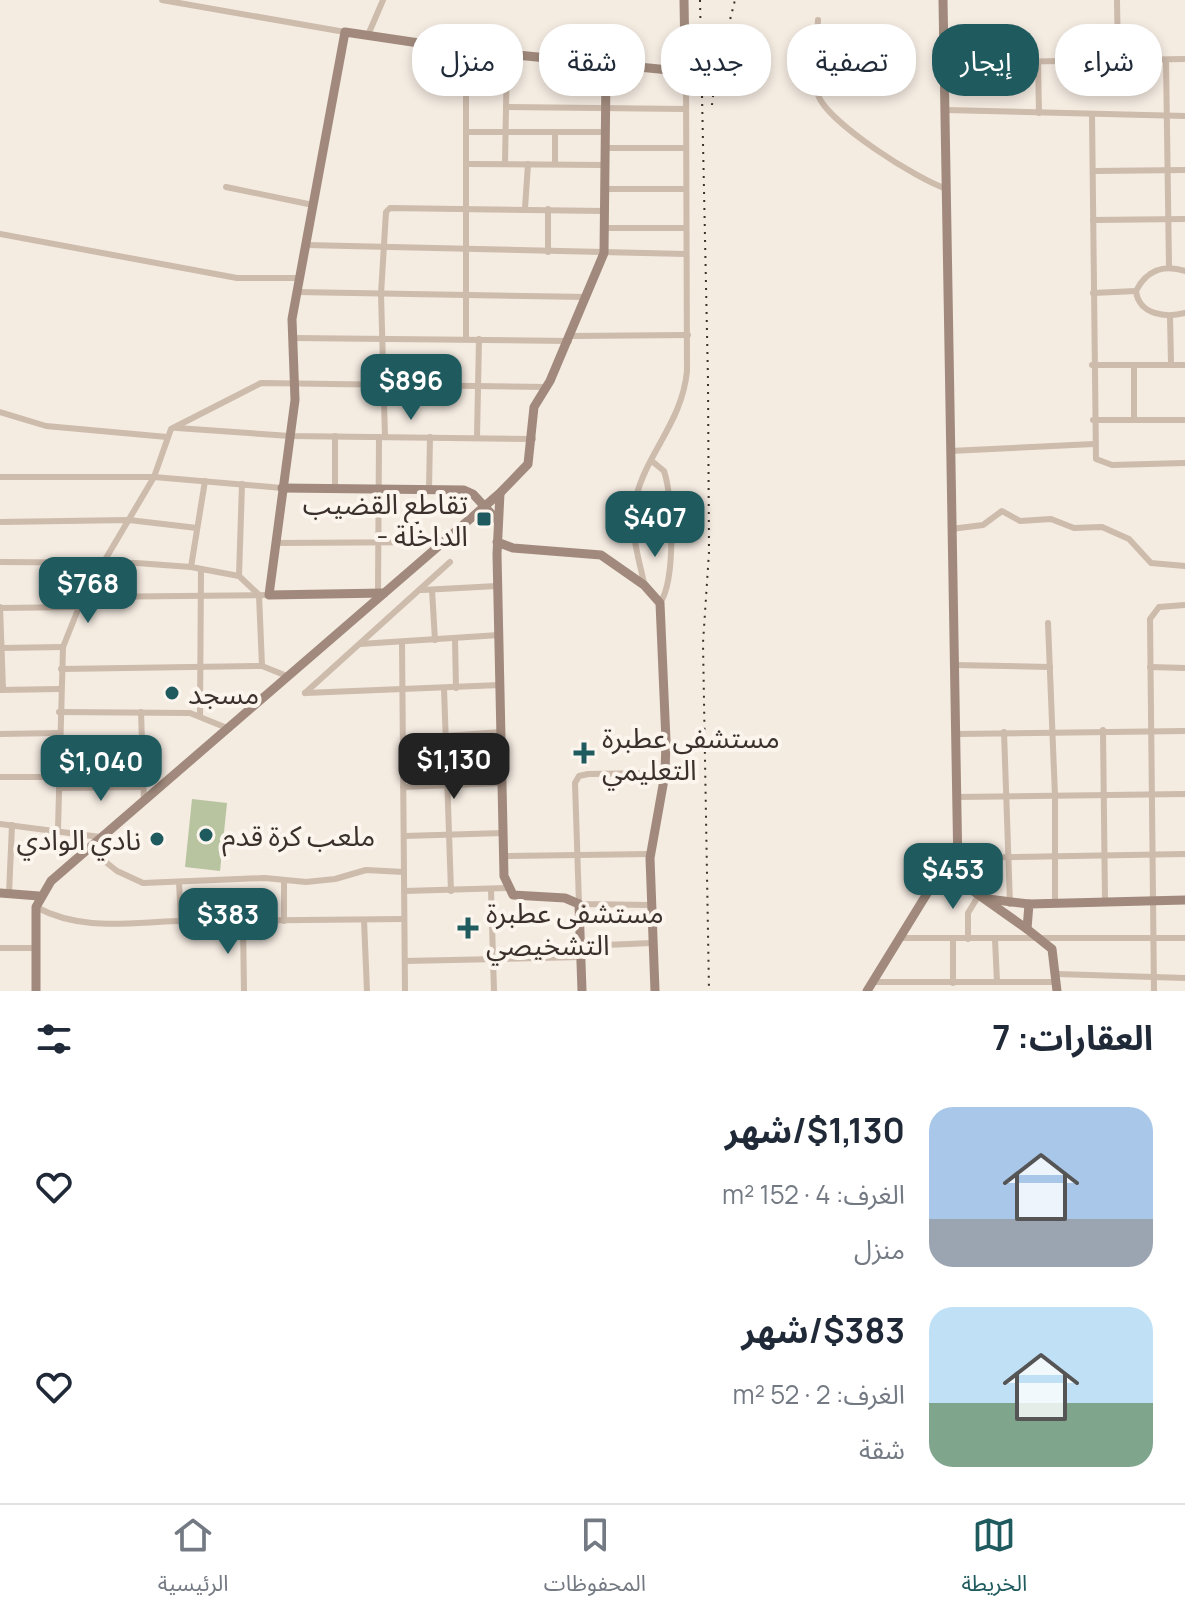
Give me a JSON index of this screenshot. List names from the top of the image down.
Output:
{
  "places": {
    "transit": ["تقاطع القضيب - الداخلة"],
    "other": ["مسجد", "ملعب كرة قدم", "نادي الوادي"],
    "health": ["مستشفى عطبرة التعليمي", "مستشفى عطبرة التشخيصي"]
  },
  "page": {
    "chip": [
      "شراء",
      "إيجار",
      "تصفية",
      "جديد",
      "شقة",
      "منزل"
    ],
    "price": [
      "$896",
      "$407",
      "$768",
      "$1,130",
      "$1,040",
      "$453",
      "$383"
    ],
    "heading": "العقارات: 7",
    "list": [
      {
        "name": "$1,130/شهر",
        "note": "الغرف: 4 · 152 m² · منزل"
      },
      {
        "name": "$383/شهر",
        "note": "الغرف: 2 · 52 m² · شقة"
      }
    ],
    "tabs": ["الخريطة", "المحفوظات", "الرئيسية"]
  }
}
